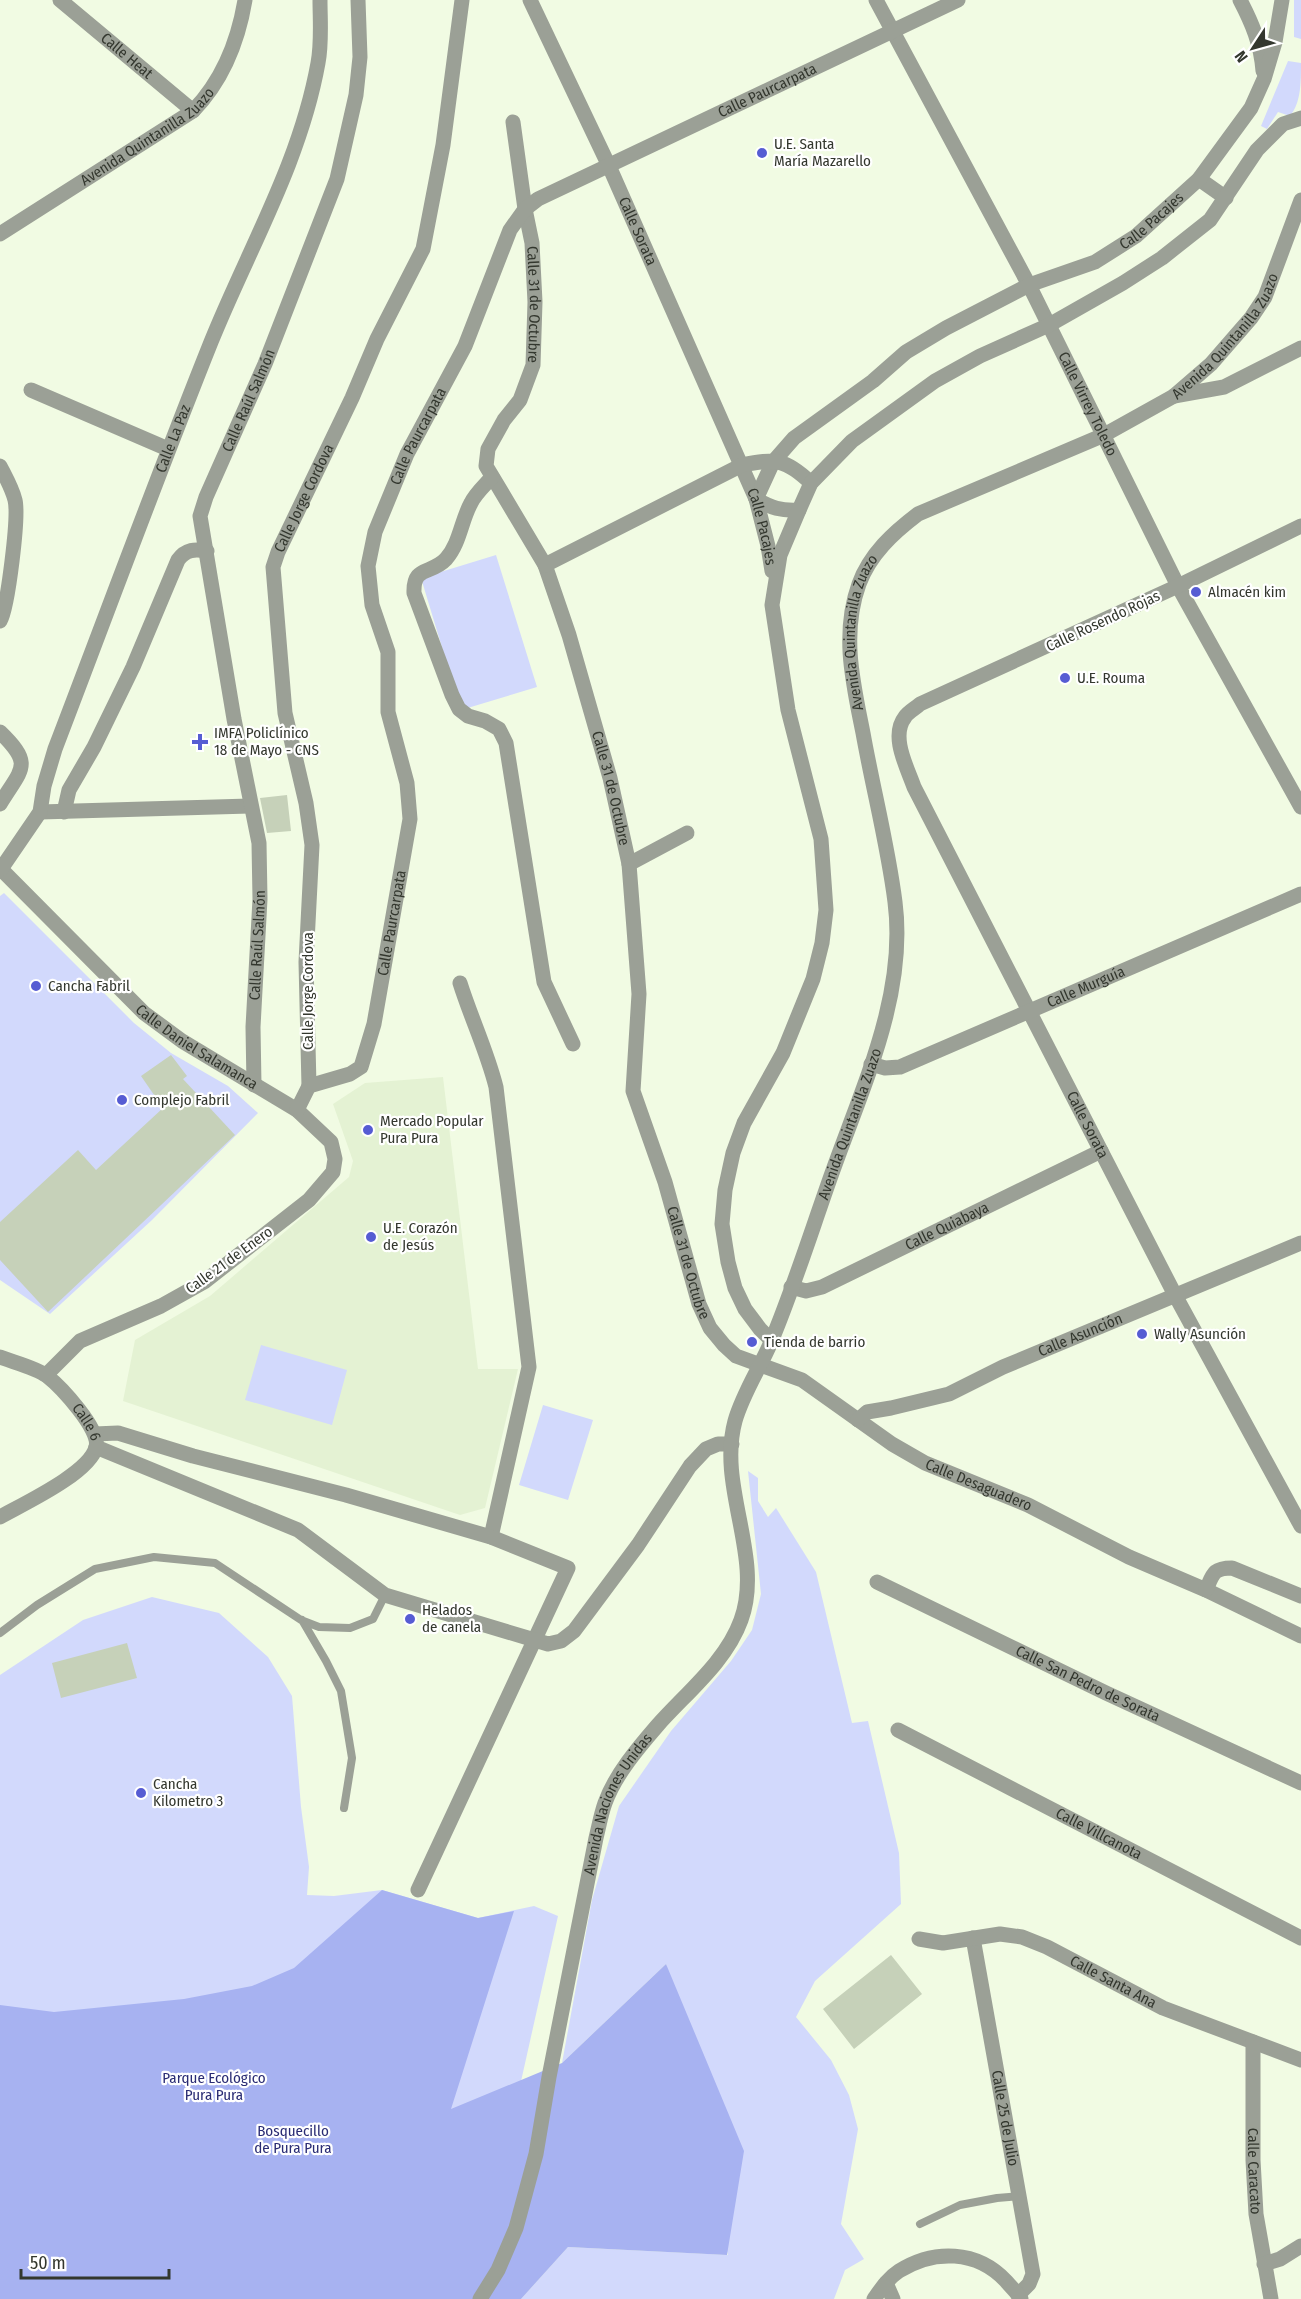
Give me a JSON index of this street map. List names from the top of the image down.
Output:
{
  "streets": {
    "street": [
      "Calle Heat",
      "Calle Paurcarpata",
      "Avenida Quintanilla Zuazo",
      "Calle Pacajes",
      "Calle Sorata",
      "Calle 31 de Octubre",
      "Calle Raúl Salmón",
      "Calle Virrey Toledo",
      "Calle La Paz",
      "Calle Jorge Cordova",
      "Calle Rosendo Rojas",
      "Calle Murguía",
      "Calle Daniel Salamanca",
      "Calle Quiabaya",
      "Calle 21 de Enero",
      "Calle Asunción",
      "Calle 6",
      "Calle Desaguadero",
      "Calle San Pedro de Sorata",
      "Avenida Naciones Unidas",
      "Calle Villcanota",
      "Calle Santa Ana",
      "Calle 25 de Julio",
      "Calle Caracato"
    ]
  },
  "crossings": [
    ["Calle Heat", "Avenida Quintanilla Zuazo"],
    ["Calle Paurcarpata", "Calle Sorata"],
    ["Calle Paurcarpata", "Calle 31 de Octubre"],
    ["Calle Paurcarpata", "Calle Virrey Toledo"],
    ["Calle Paurcarpata", "Calle Jorge Cordova"],
    ["Avenida Quintanilla Zuazo", "Calle Virrey Toledo"],
    ["Avenida Quintanilla Zuazo", "Calle Murguía"],
    ["Avenida Quintanilla Zuazo", "Calle Quiabaya"],
    ["Avenida Quintanilla Zuazo", "Avenida Naciones Unidas"],
    ["Calle Pacajes", "Calle Sorata"],
    ["Calle Pacajes", "Calle Virrey Toledo"],
    ["Calle Sorata", "Calle Rosendo Rojas"],
    ["Calle Sorata", "Calle Murguía"],
    ["Calle Sorata", "Calle Quiabaya"],
    ["Calle Sorata", "Calle Asunción"],
    ["Calle 31 de Octubre", "Calle Desaguadero"],
    ["Calle 31 de Octubre", "Avenida Naciones Unidas"],
    ["Calle Raúl Salmón", "Calle Daniel Salamanca"],
    ["Calle Virrey Toledo", "Calle Rosendo Rojas"],
    ["Calle La Paz", "Calle Daniel Salamanca"],
    ["Calle Daniel Salamanca", "Calle 21 de Enero"],
    ["Calle 21 de Enero", "Calle 6"],
    ["Calle Asunción", "Calle Desaguadero"],
    ["Calle Desaguadero", "Avenida Naciones Unidas"],
    ["Calle Santa Ana", "Calle 25 de Julio"],
    ["Calle Santa Ana", "Calle Caracato"]
  ],
  "parks": ["Parque Ecológico Pura Pura", "Bosquecillo de Pura Pura"],
  "places": {
    "other": [
      "U.E. Santa María Mazarello",
      "Almacén kim",
      "U.E. Rouma",
      "Cancha Fabril",
      "Complejo Fabril",
      "Mercado Popular Pura Pura",
      "U.E. Corazón de Jesús",
      "Wally Asunción",
      "Tienda de barrio",
      "Helados de canela",
      "Cancha Kilometro 3"
    ],
    "health": ["IMFA Policlínico 18 de Mayo - CNS"]
  },
  "scale_bar": "50 m",
  "north": "bottom left"
}
